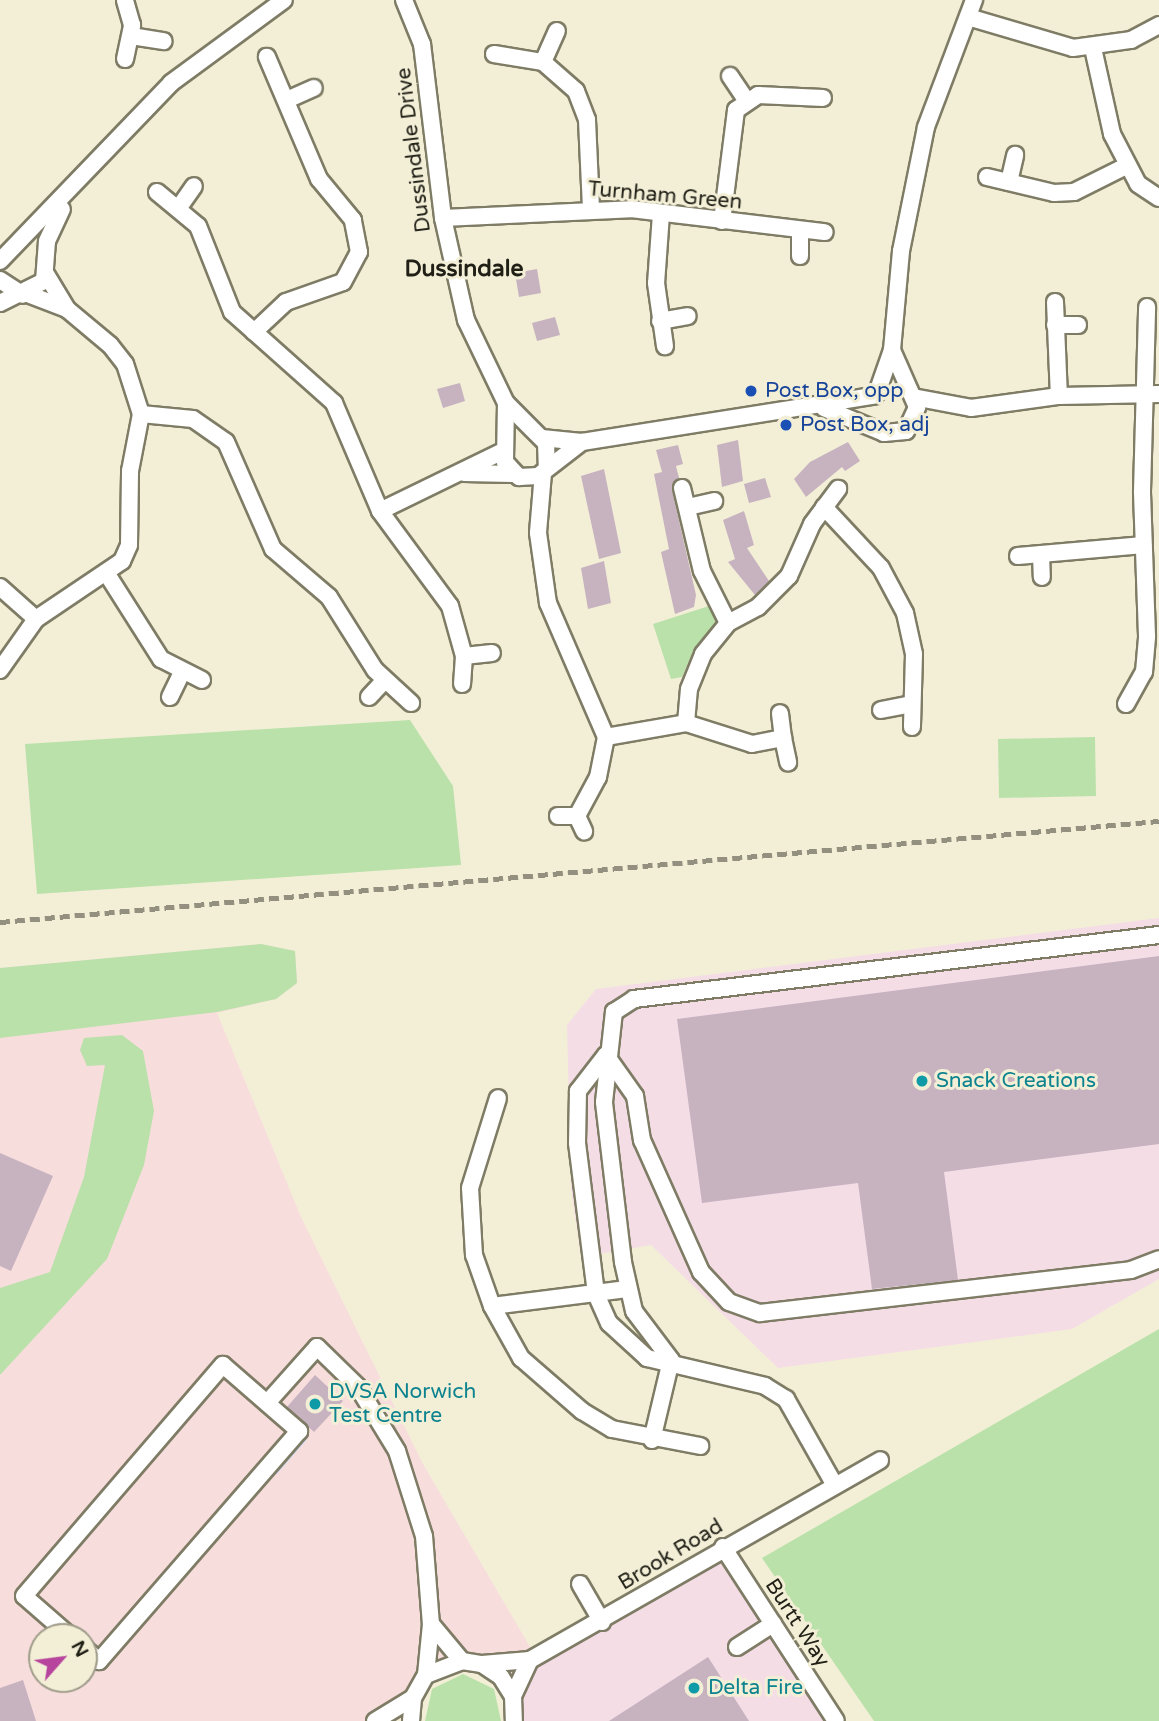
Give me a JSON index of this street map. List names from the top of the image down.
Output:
{
  "streets": {
    "street": [
      "Dussindale Drive",
      "Turnham Green",
      "Brook Road",
      "Burtt Way"
    ]
  },
  "crossings": [
    ["Dussindale Drive", "Turnham Green"],
    ["Brook Road", "Burtt Way"]
  ],
  "districts": ["Dussindale"],
  "places": [
    "Post Box, opp",
    "Post Box, adj",
    "Snack Creations",
    "DVSA Norwich Test Centre",
    "Delta Fire"
  ],
  "north": "top right"
}
